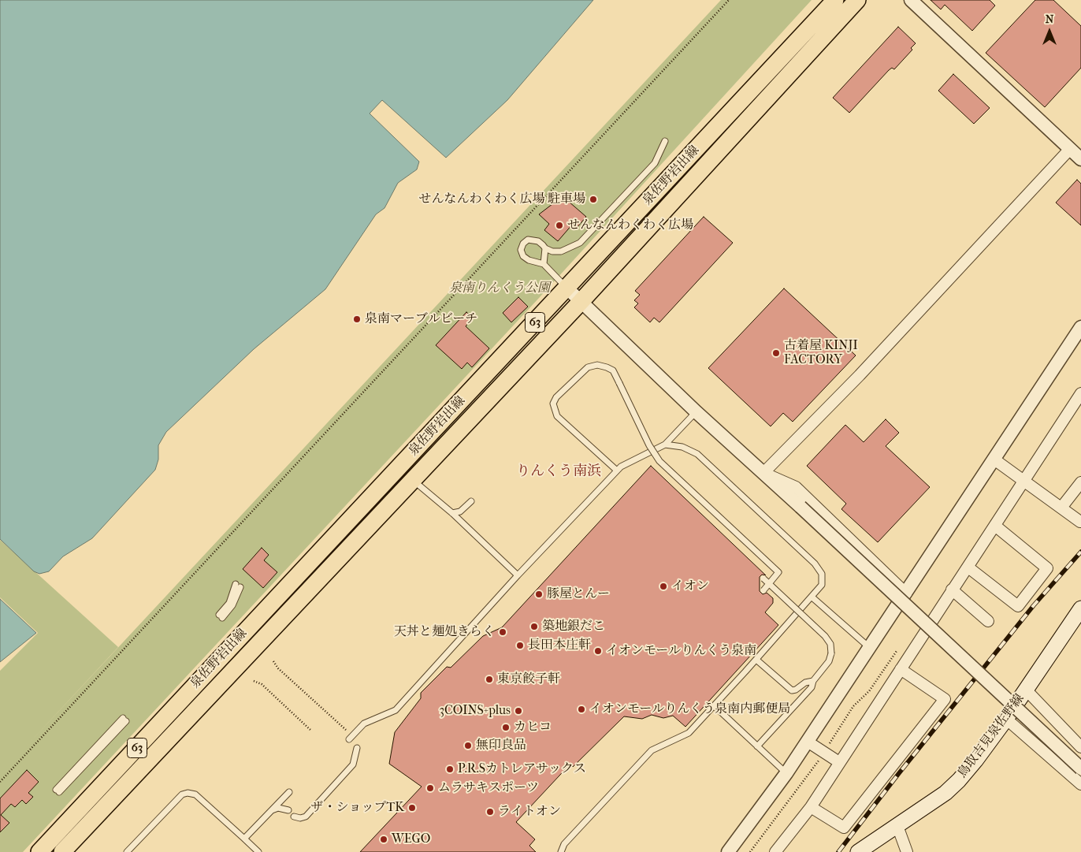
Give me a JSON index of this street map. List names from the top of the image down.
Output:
{
  "streets": {
    "main road": ["泉佐野岩出線", "63", "鳥取吉見泉佐野線"]
  },
  "districts": ["りんくう南浜"],
  "parks": ["泉南りんくう公園"],
  "places": [
    "せんなんわくわく広場 駐車場",
    "せんなんわくわく広場",
    "泉南マーブルビーチ",
    "古着屋 KINJI FACTORY",
    "イオン",
    "豚屋とんー",
    "築地銀だこ",
    "天丼と麺処きらく",
    "長田本庄軒",
    "イオンモールりんくう泉南",
    "東京餃子軒",
    "イオンモールりんくう泉南内郵便局",
    "3COINS+plus",
    "カヒコ",
    "無印良品",
    "P.R.Sカトレアサックス",
    "ムラサキスポーツ",
    "ザ・ショップTK",
    "ライトオン",
    "WEGO"
  ],
  "north": "top"
}
